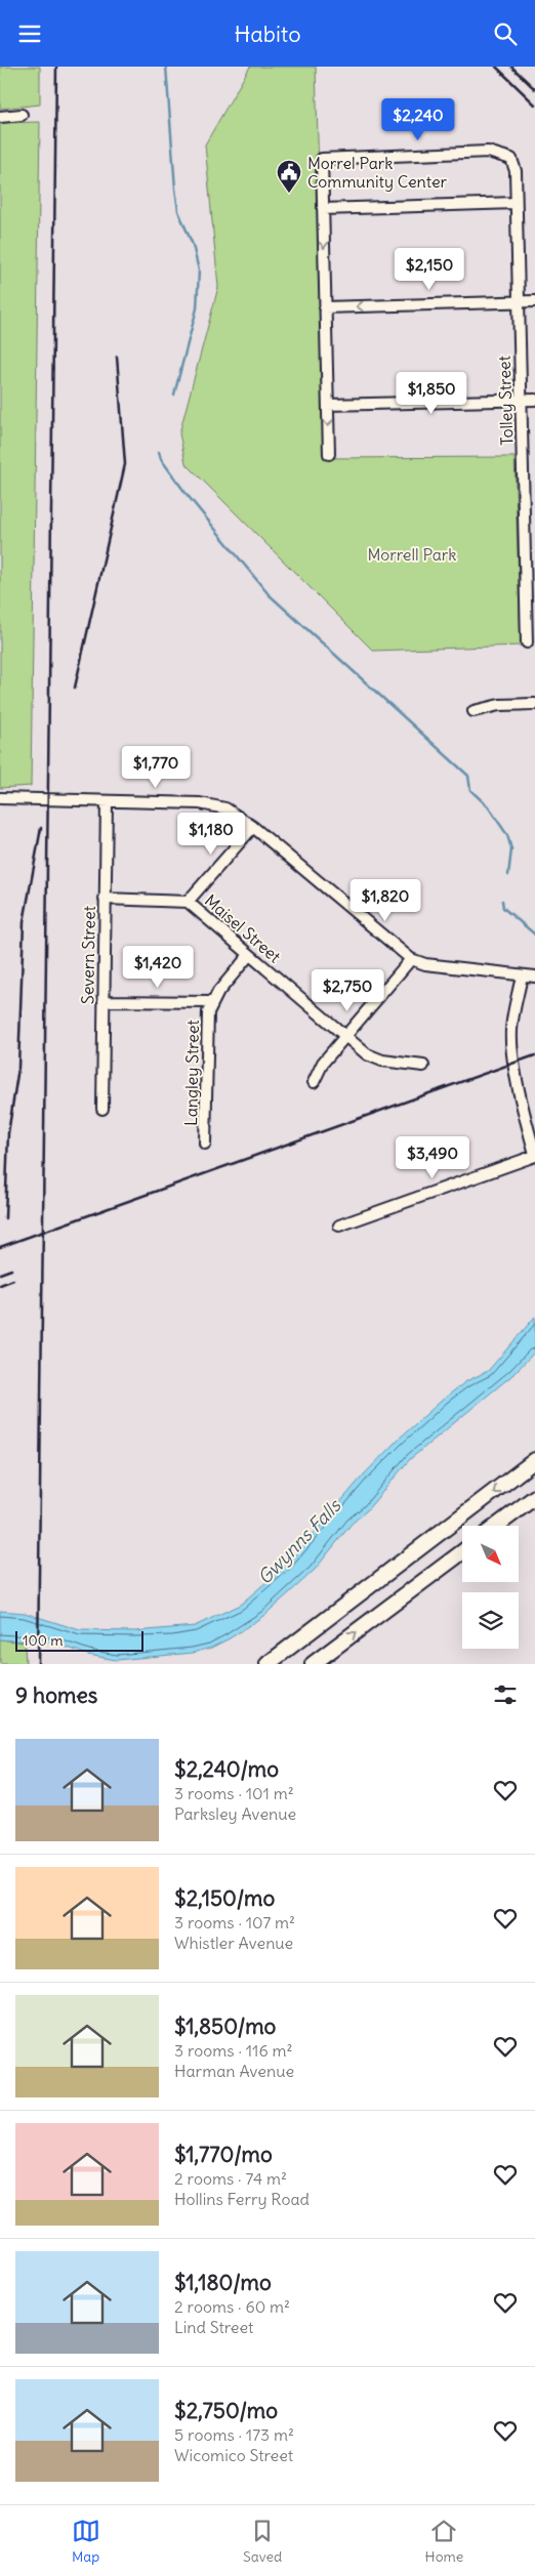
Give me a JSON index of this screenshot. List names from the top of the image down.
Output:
{
  "streets": {
    "street": [
      "Tolley Street",
      "Maisel Street",
      "Severn Street",
      "Langley Street"
    ]
  },
  "crossings": [
    ["Maisel Street", "Severn Street"],
    ["Maisel Street", "Langley Street"]
  ],
  "water": ["Gwynns Falls"],
  "parks": ["Morrell Park"],
  "places": {
    "public building": ["Morrel Park Community Center"]
  },
  "scale_bar": "100 m",
  "north": "bottom right",
  "page": {
    "header": "Habito",
    "price": [
      "$2,240",
      "$2,150",
      "$1,850",
      "$1,770",
      "$1,180",
      "$1,820",
      "$1,420",
      "$2,750",
      "$3,490"
    ],
    "scale": "100 m",
    "heading": "9 homes",
    "list": [
      {
        "name": "$2,240/mo",
        "note": "3 rooms · 101 m² · Parksley Avenue"
      },
      {
        "name": "$2,150/mo",
        "note": "3 rooms · 107 m² · Whistler Avenue"
      },
      {
        "name": "$1,850/mo",
        "note": "3 rooms · 116 m² · Harman Avenue"
      },
      {
        "name": "$1,770/mo",
        "note": "2 rooms · 74 m² · Hollins Ferry Road"
      },
      {
        "name": "$1,180/mo",
        "note": "2 rooms · 60 m² · Lind Street"
      },
      {
        "name": "$2,750/mo",
        "note": "5 rooms · 173 m² · Wicomico Street"
      }
    ],
    "tabs": ["Map", "Saved", "Home"]
  }
}
